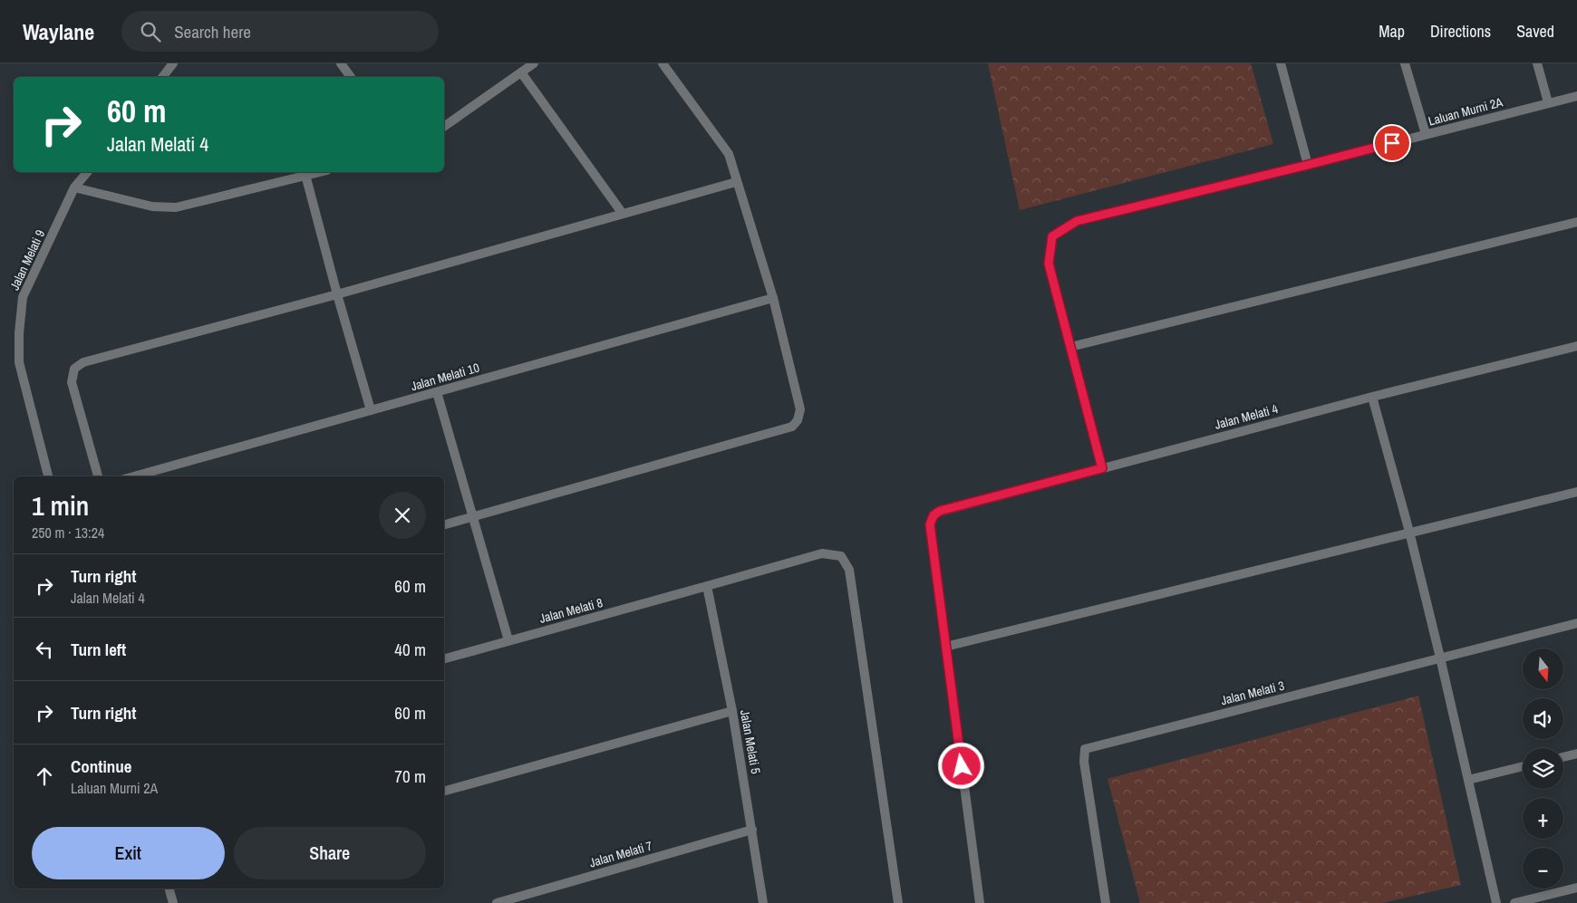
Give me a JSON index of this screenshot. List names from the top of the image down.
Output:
{
  "streets": {
    "street": [
      "Laluan Murni 2A",
      "Jalan Melati 9",
      "Jalan Melati 10",
      "Jalan Melati 4",
      "Jalan Melati 8",
      "Jalan Melati 3",
      "Jalan Melati 5",
      "Jalan Melati 7"
    ]
  },
  "crossings": [
    ["Jalan Melati 8", "Jalan Melati 5"],
    ["Jalan Melati 5", "Jalan Melati 7"]
  ],
  "north": "bottom",
  "page": {
    "header": "Waylane",
    "search": "Search here",
    "nav": ["Map", "Directions", "Saved"],
    "turn": ["60 m", "Jalan Melati 4"],
    "heading": ["1 min", "250 m · 13:24"],
    "list": [
      {
        "name": "Turn right",
        "note": "Jalan Melati 4",
        "value": "60 m"
      },
      {
        "name": "Turn left",
        "value": "40 m"
      },
      {
        "name": "Turn right",
        "value": "60 m"
      },
      {
        "name": "Continue",
        "note": "Laluan Murni 2A",
        "value": "70 m"
      }
    ],
    "map_buttons": ["+", "−"],
    "buttons": ["Exit", "Share"]
  }
}
